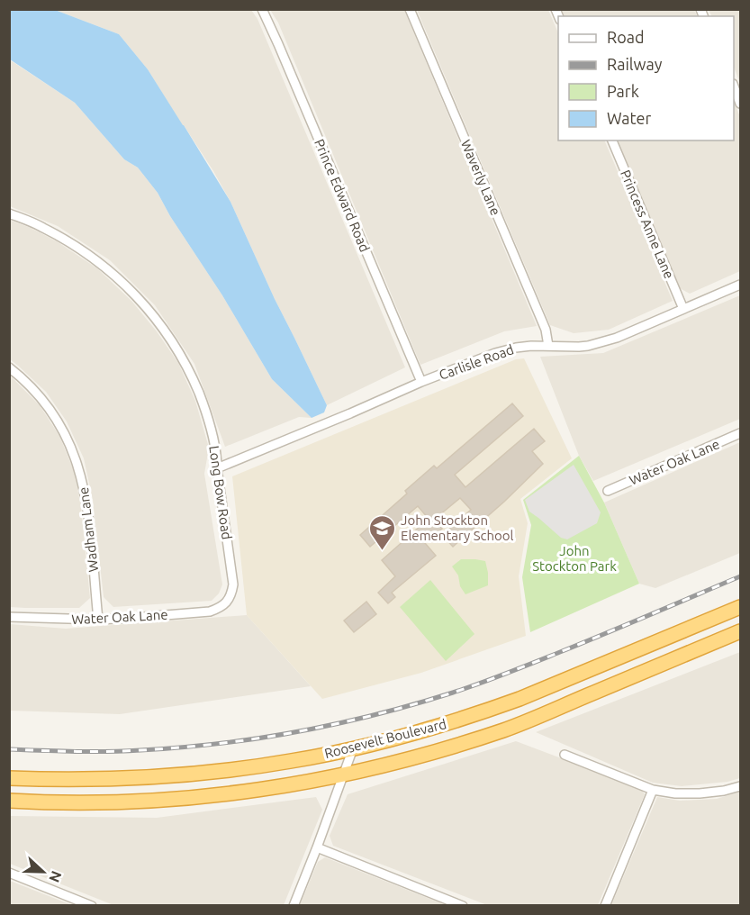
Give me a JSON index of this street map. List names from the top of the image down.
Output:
{
  "streets": {
    "highway": ["Roosevelt Boulevard"],
    "street": [
      "Waverly Lane",
      "Prince Edward Road",
      "Princess Anne Lane",
      "Carlisle Road",
      "Water Oak Lane",
      "Long Bow Road",
      "Wadham Lane"
    ]
  },
  "crossings": [
    ["Waverly Lane", "Carlisle Road"],
    ["Prince Edward Road", "Carlisle Road"],
    ["Princess Anne Lane", "Carlisle Road"],
    ["Carlisle Road", "Long Bow Road"],
    ["Water Oak Lane", "Long Bow Road"],
    ["Water Oak Lane", "Wadham Lane"]
  ],
  "parks": ["John Stockton Park"],
  "places": {
    "school or university": ["John Stockton Elementary School"]
  },
  "legend": [
    "Road",
    "Railway",
    "Park",
    "Water"
  ],
  "north": "right"
}
